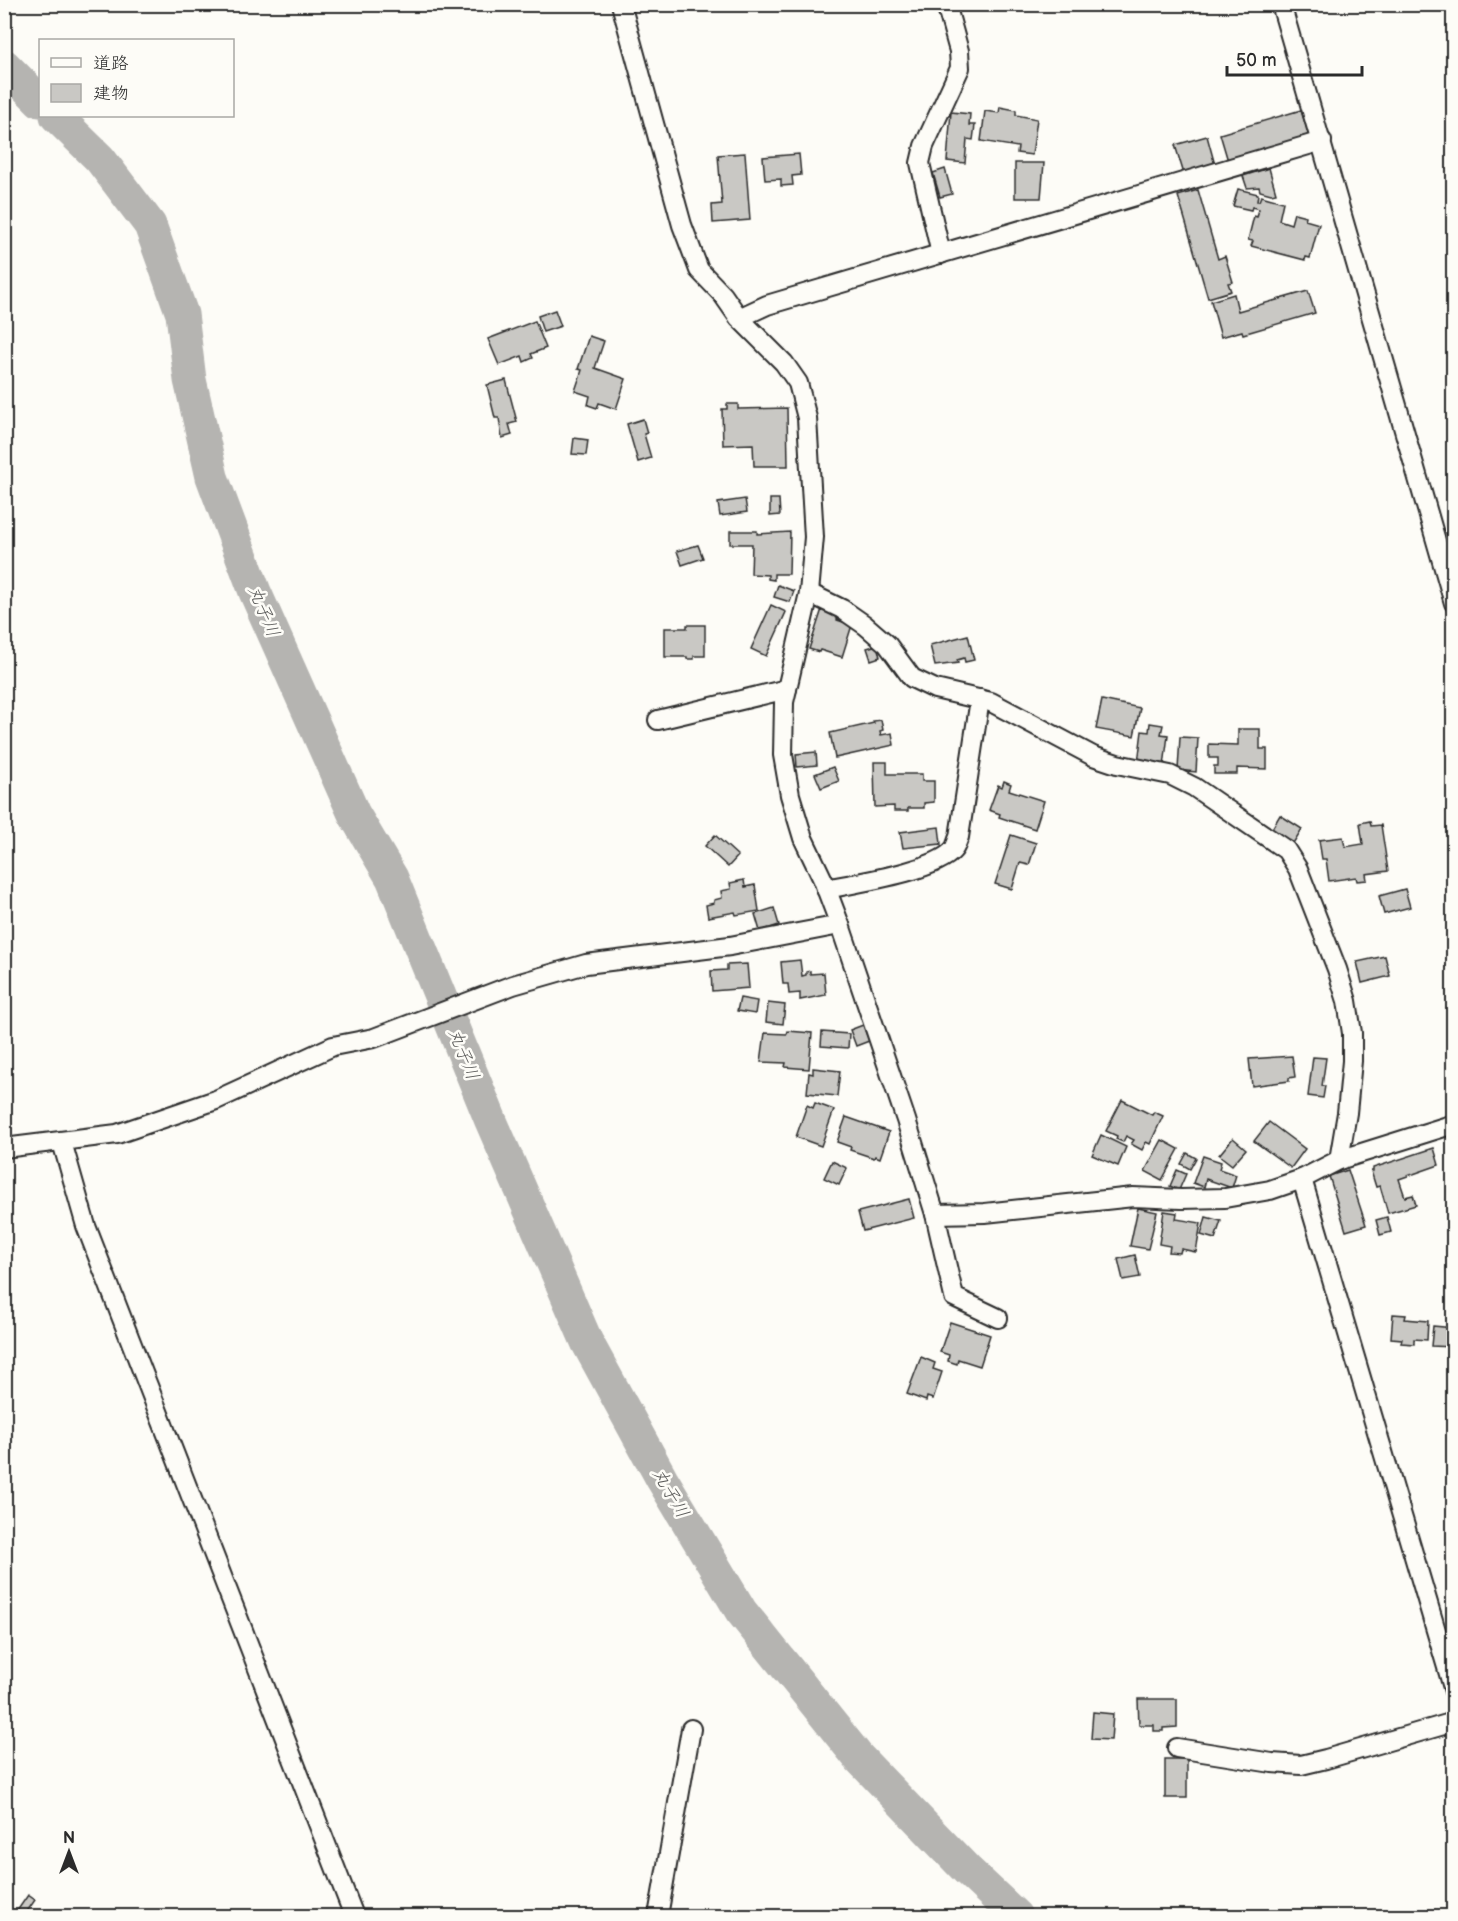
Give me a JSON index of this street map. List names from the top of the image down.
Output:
{
  "water": ["丸子川"],
  "legend": ["道路", "建物"],
  "scale_bar": "50 m",
  "north": "top"
}
